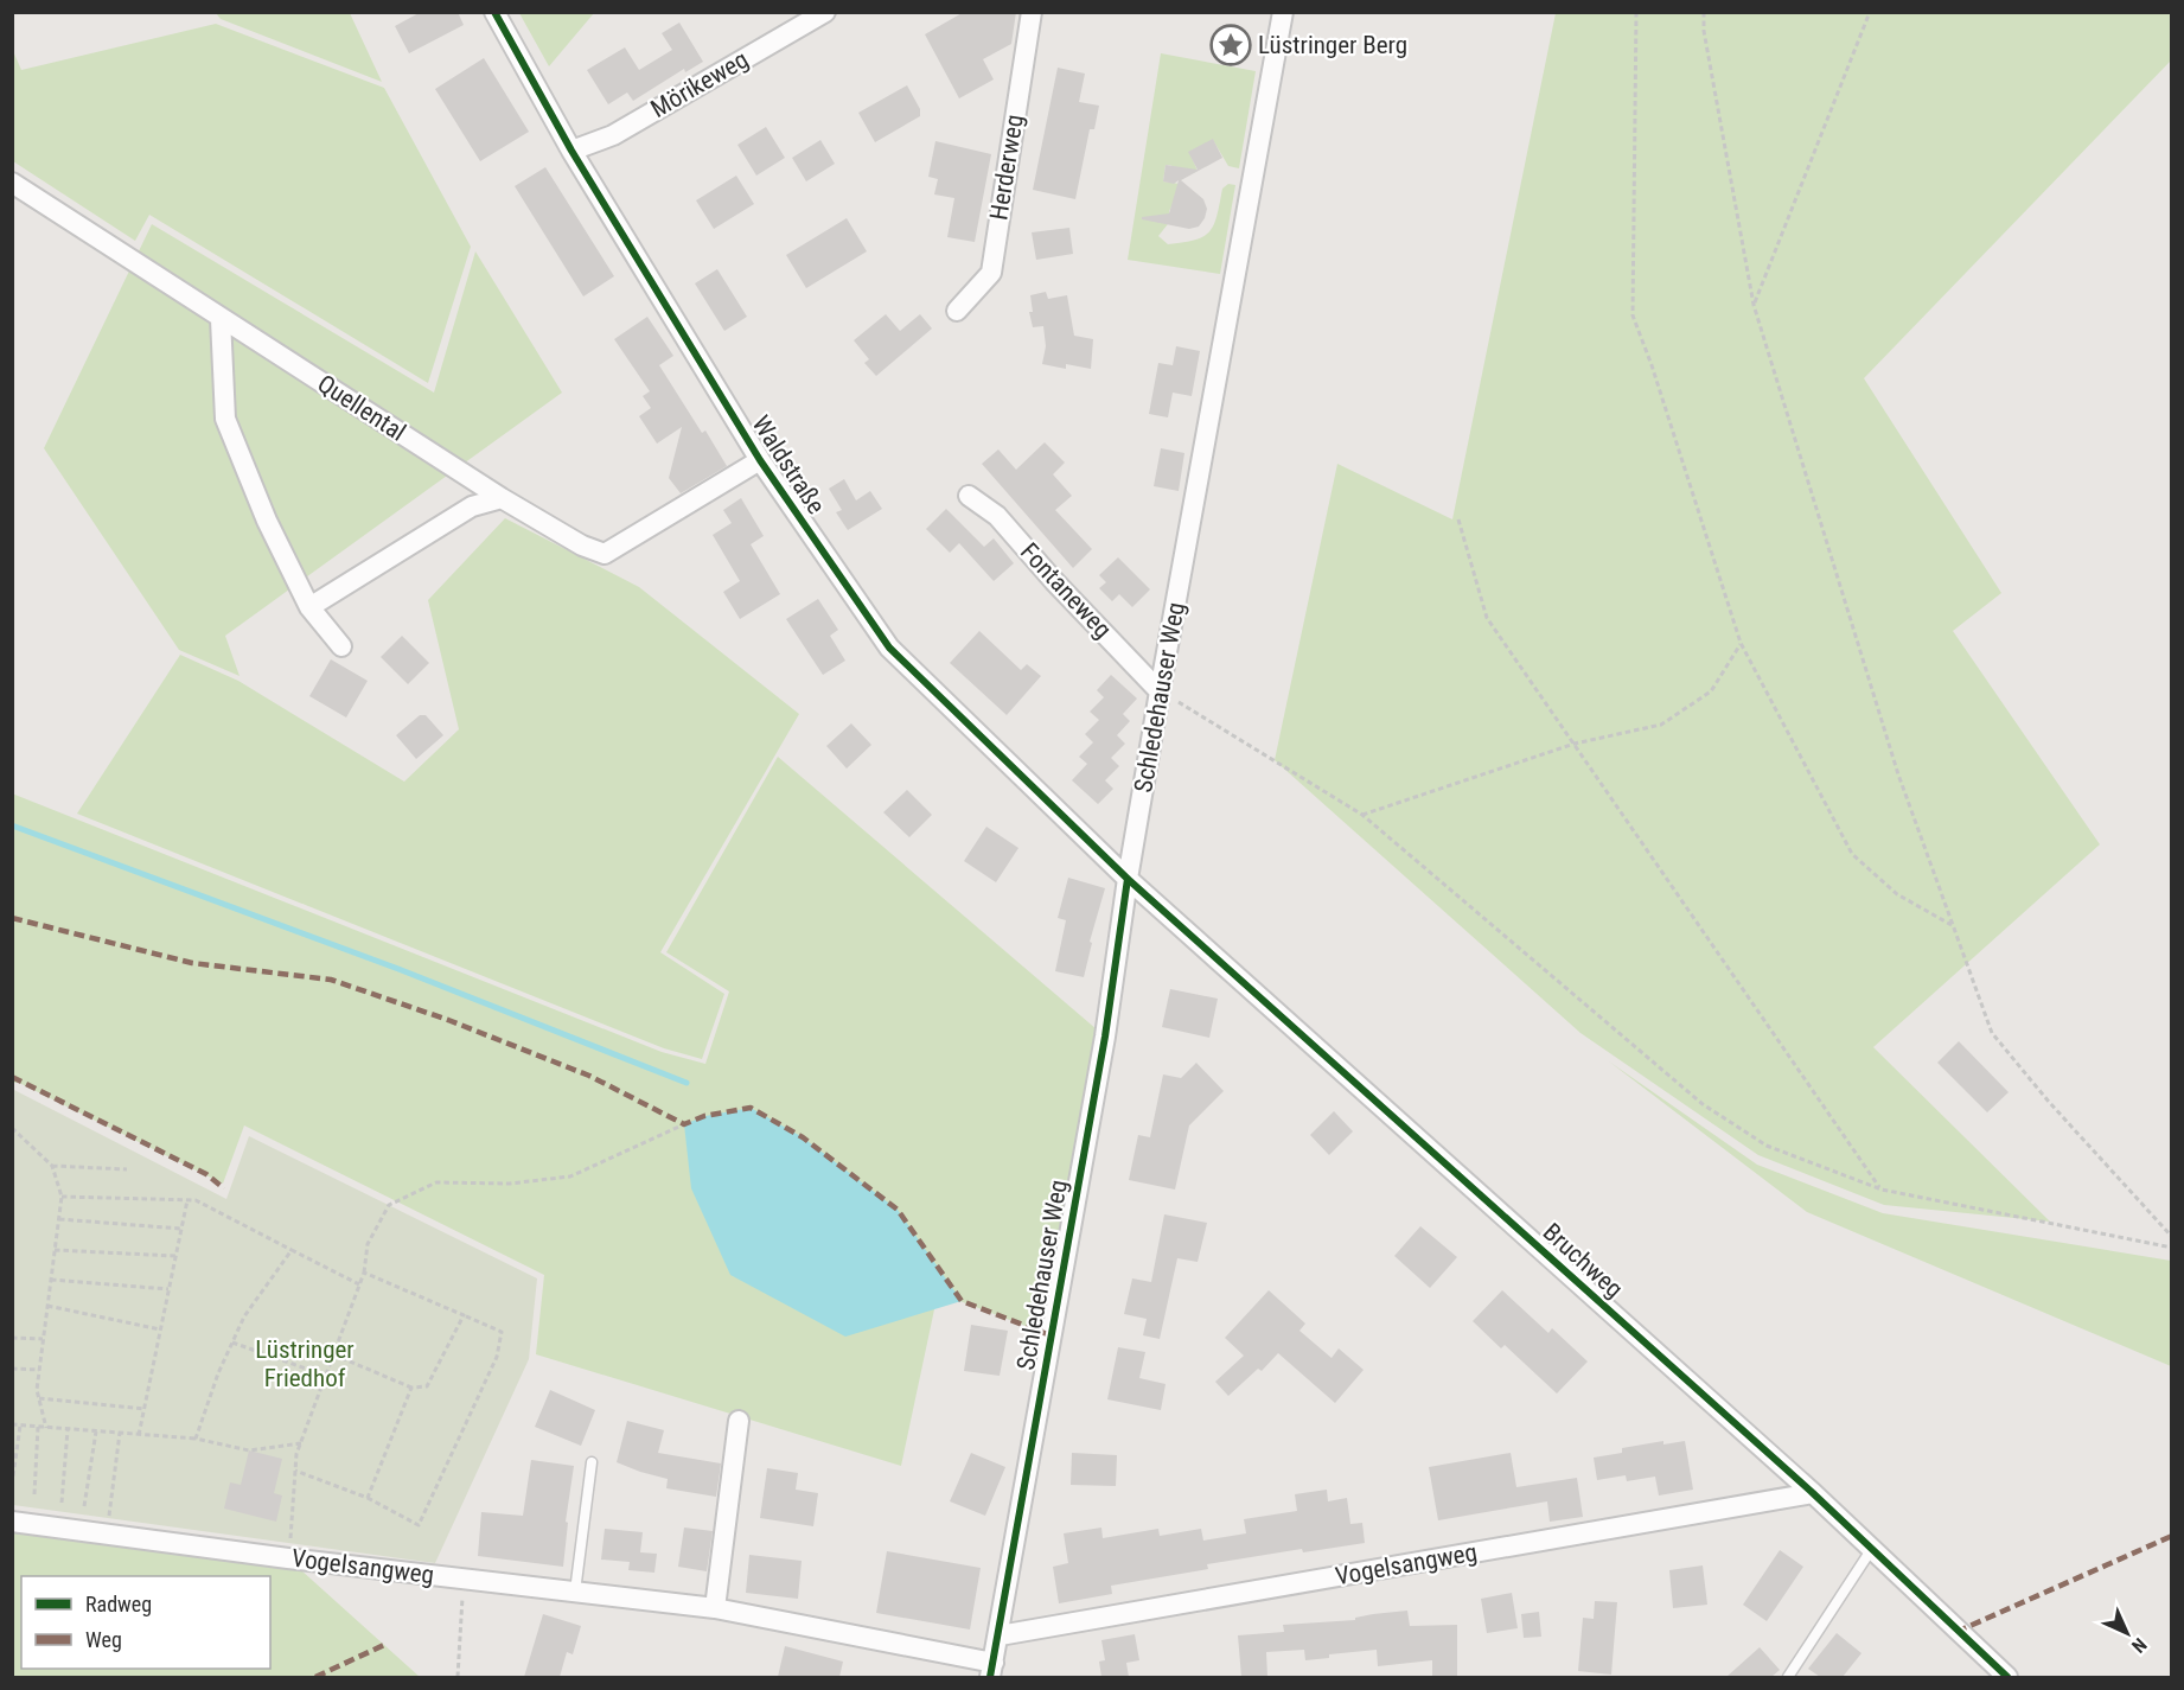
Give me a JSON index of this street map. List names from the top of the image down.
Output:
{
  "streets": {
    "street": [
      "Mörikeweg",
      "Herderweg",
      "Quellental",
      "Waldstraße",
      "Fontaneweg",
      "Schledehauser Weg",
      "Bruchweg",
      "Vogelsangweg"
    ]
  },
  "crossings": [
    ["Mörikeweg", "Waldstraße"],
    ["Quellental", "Waldstraße"],
    ["Waldstraße", "Schledehauser Weg"],
    ["Waldstraße", "Bruchweg"],
    ["Fontaneweg", "Schledehauser Weg"],
    ["Schledehauser Weg", "Bruchweg"],
    ["Schledehauser Weg", "Vogelsangweg"],
    ["Bruchweg", "Vogelsangweg"]
  ],
  "parks": ["Lüstringer Friedhof"],
  "places": {
    "place": ["Lüstringer Berg"]
  },
  "legend": ["Radweg", "Weg"],
  "north": "bottom right"
}
